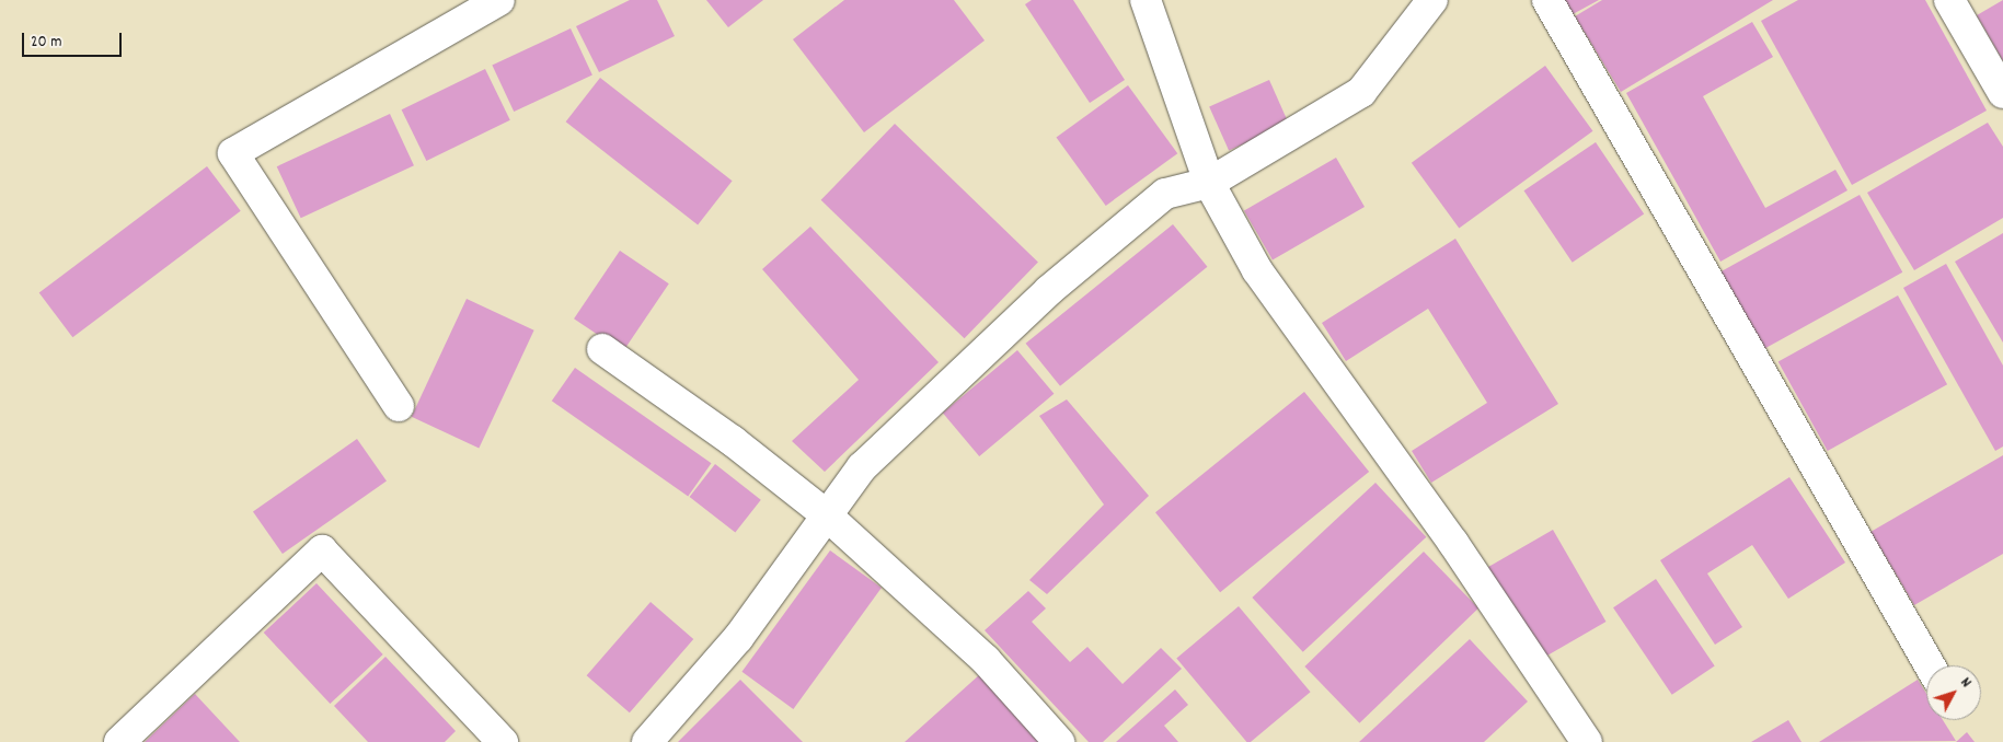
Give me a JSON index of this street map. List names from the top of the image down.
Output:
{
  "scale_bar": "20 m",
  "north": "top right"
}
